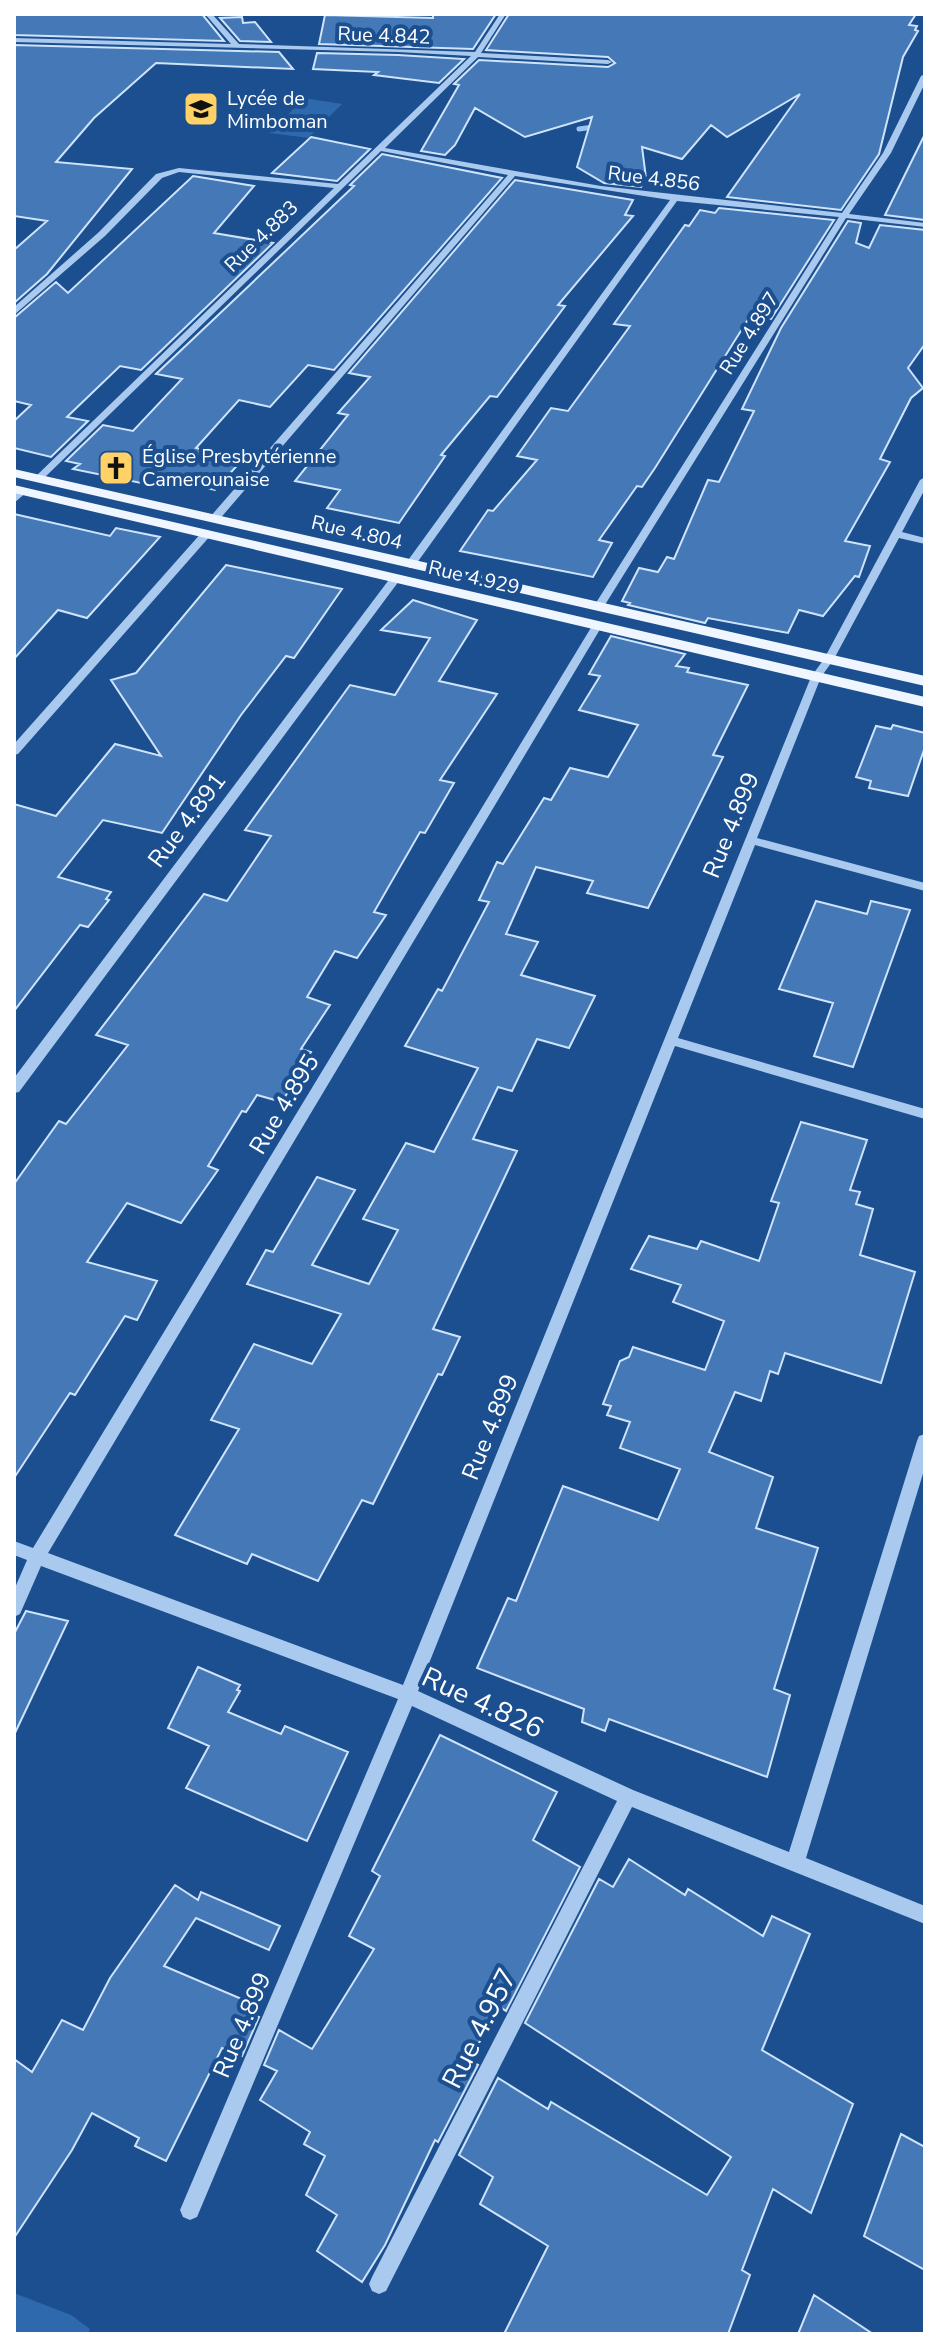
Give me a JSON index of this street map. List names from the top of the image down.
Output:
{
  "streets": {
    "main road": ["Rue 4.804", "Rue 4.929"],
    "street": [
      "Rue 4.842",
      "Rue 4.856",
      "Rue 4.883",
      "Rue 4.897",
      "Rue 4.891",
      "Rue 4.899",
      "Rue 4.895",
      "Rue 4.826",
      "Rue 4.957"
    ]
  },
  "crossings": [
    ["Rue 4.842", "Rue 4.883"],
    ["Rue 4.856", "Rue 4.883"],
    ["Rue 4.856", "Rue 4.897"],
    ["Rue 4.883", "Rue 4.804"],
    ["Rue 4.897", "Rue 4.804"],
    ["Rue 4.804", "Rue 4.929"],
    ["Rue 4.804", "Rue 4.899"],
    ["Rue 4.929", "Rue 4.891"],
    ["Rue 4.929", "Rue 4.899"],
    ["Rue 4.929", "Rue 4.895"],
    ["Rue 4.899", "Rue 4.826"],
    ["Rue 4.895", "Rue 4.826"],
    ["Rue 4.826", "Rue 4.957"]
  ],
  "places": {
    "school or university": ["Lycée de Mimboman"],
    "church": ["Église Presbytérienne Camerounaise"]
  }
}
